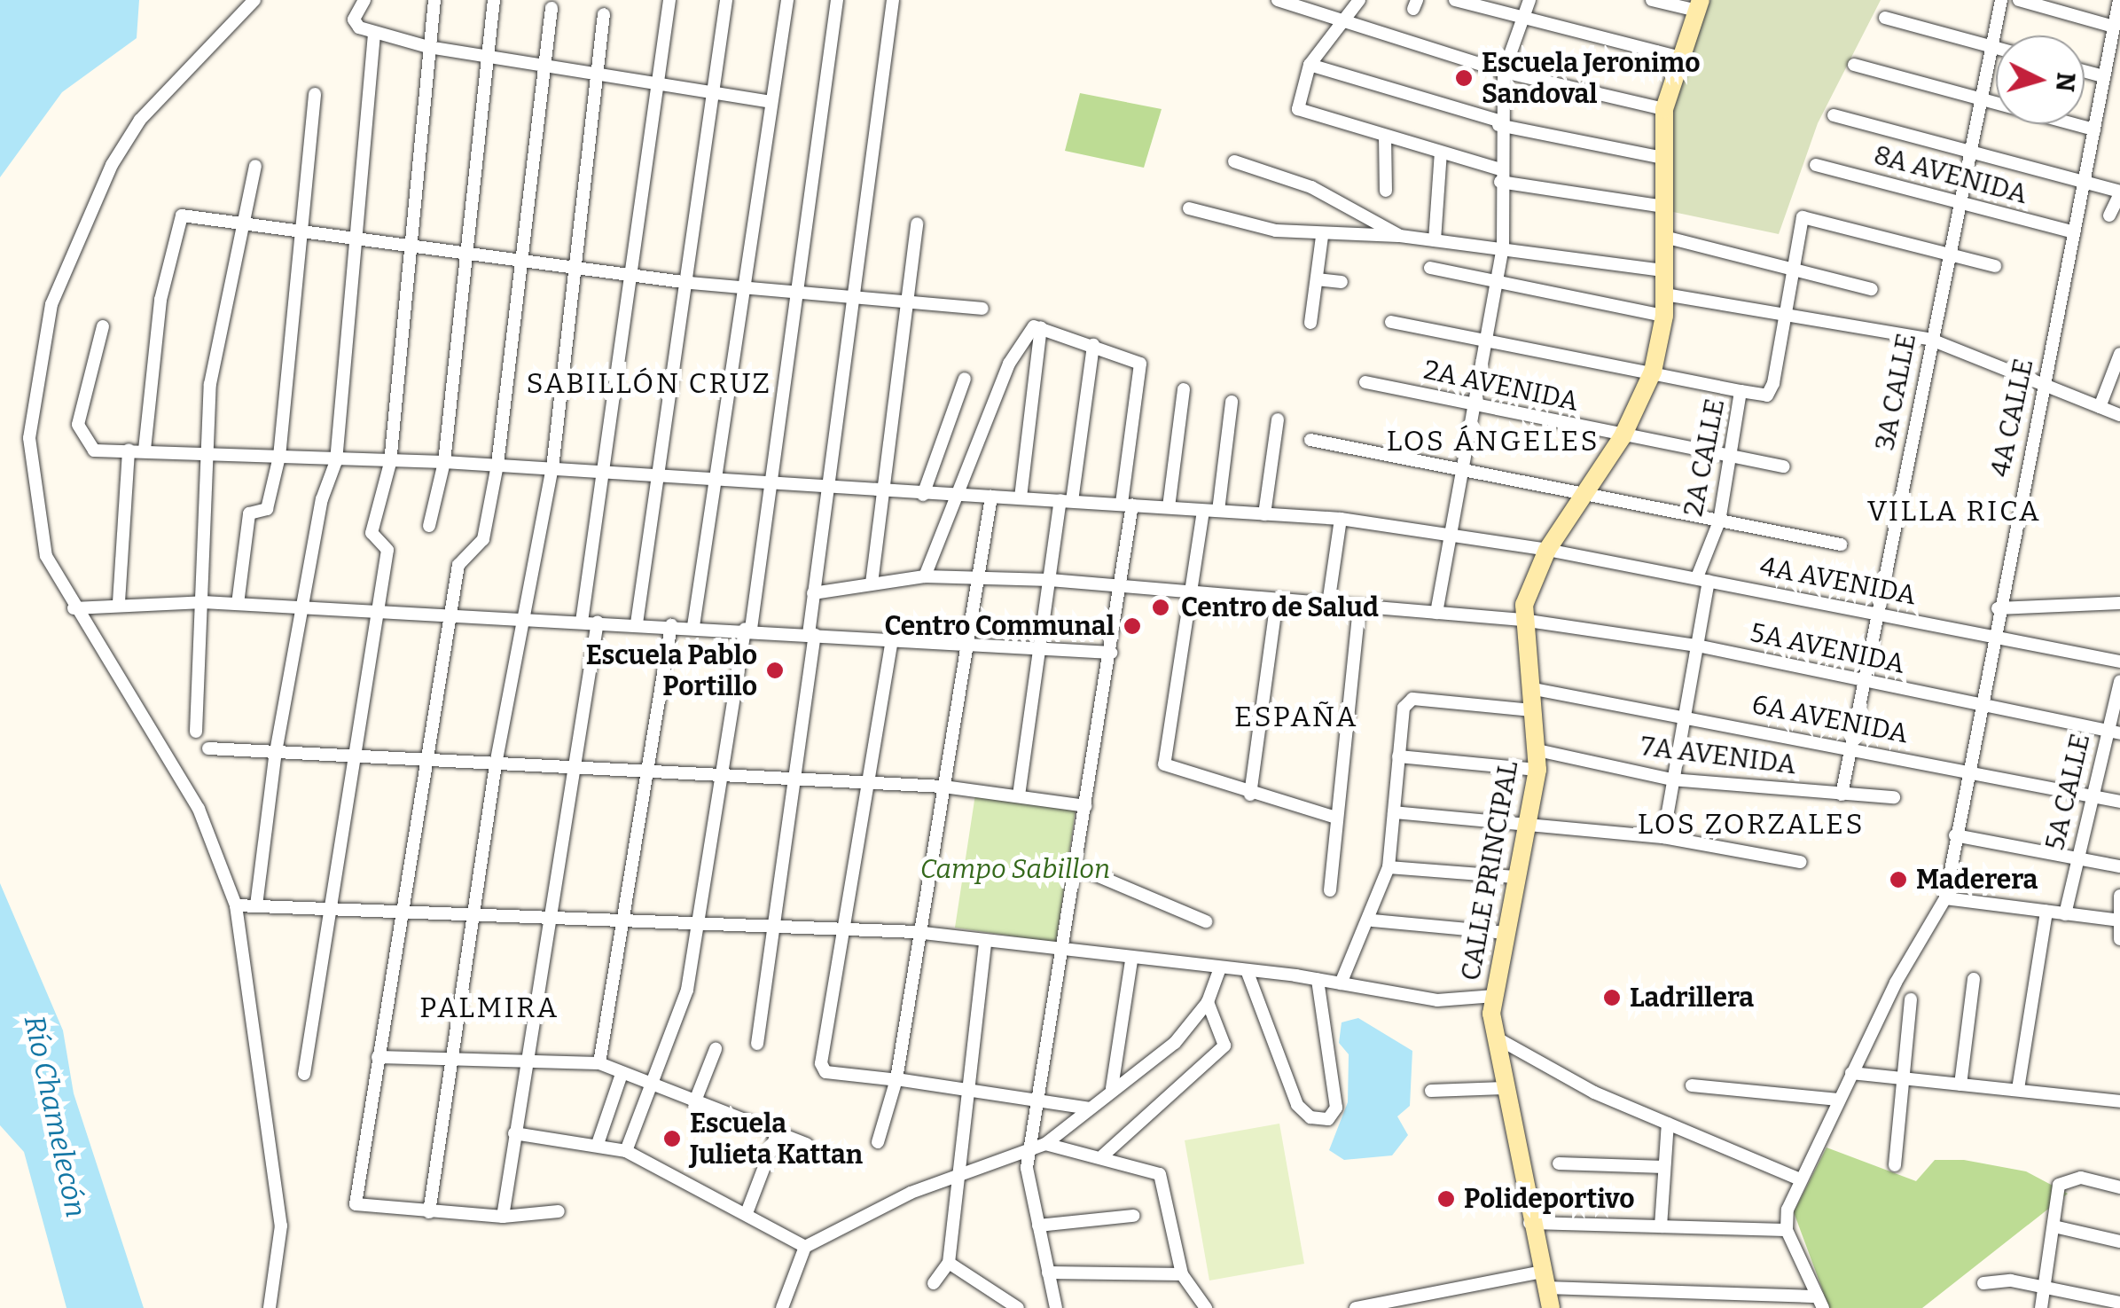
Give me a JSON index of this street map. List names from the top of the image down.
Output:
{
  "streets": {
    "street": [
      "8A AVENIDA",
      "2A AVENIDA",
      "3A CALLE",
      "4A CALLE",
      "2A CALLE",
      "4A AVENIDA",
      "5A AVENIDA",
      "6A AVENIDA",
      "7A AVENIDA",
      "5A CALLE",
      "CALLE PRINCIPAL"
    ]
  },
  "crossings": [
    ["8A AVENIDA", "3A CALLE"],
    ["8A AVENIDA", "4A CALLE"],
    ["2A AVENIDA", "2A CALLE"],
    ["2A AVENIDA", "CALLE PRINCIPAL"],
    ["3A CALLE", "2A CALLE"],
    ["3A CALLE", "4A AVENIDA"],
    ["3A CALLE", "5A AVENIDA"],
    ["3A CALLE", "6A AVENIDA"],
    ["3A CALLE", "7A AVENIDA"],
    ["4A CALLE", "4A AVENIDA"],
    ["4A CALLE", "5A AVENIDA"],
    ["4A CALLE", "6A AVENIDA"],
    ["2A CALLE", "4A AVENIDA"],
    ["2A CALLE", "5A AVENIDA"],
    ["2A CALLE", "6A AVENIDA"],
    ["2A CALLE", "7A AVENIDA"],
    ["4A AVENIDA", "CALLE PRINCIPAL"],
    ["5A AVENIDA", "5A CALLE"],
    ["5A AVENIDA", "CALLE PRINCIPAL"],
    ["6A AVENIDA", "5A CALLE"],
    ["6A AVENIDA", "CALLE PRINCIPAL"],
    ["7A AVENIDA", "CALLE PRINCIPAL"]
  ],
  "districts": [
    "SABILLÓN CRUZ",
    "LOS ÁNGELES",
    "VILLA RICA",
    "ESPAÑA",
    "LOS ZORZALES",
    "PALMIRA"
  ],
  "water": ["Río Chamelecón"],
  "parks": ["Campo Sabillon"],
  "places": [
    "Escuela Jeronimo Sandoval",
    "Centro de Salud",
    "Centro Communal",
    "Escuela Pablo Portillo",
    "Maderera",
    "Ladrillera",
    "Escuela Julieta Kattan",
    "Polideportivo"
  ],
  "north": "right"
}
